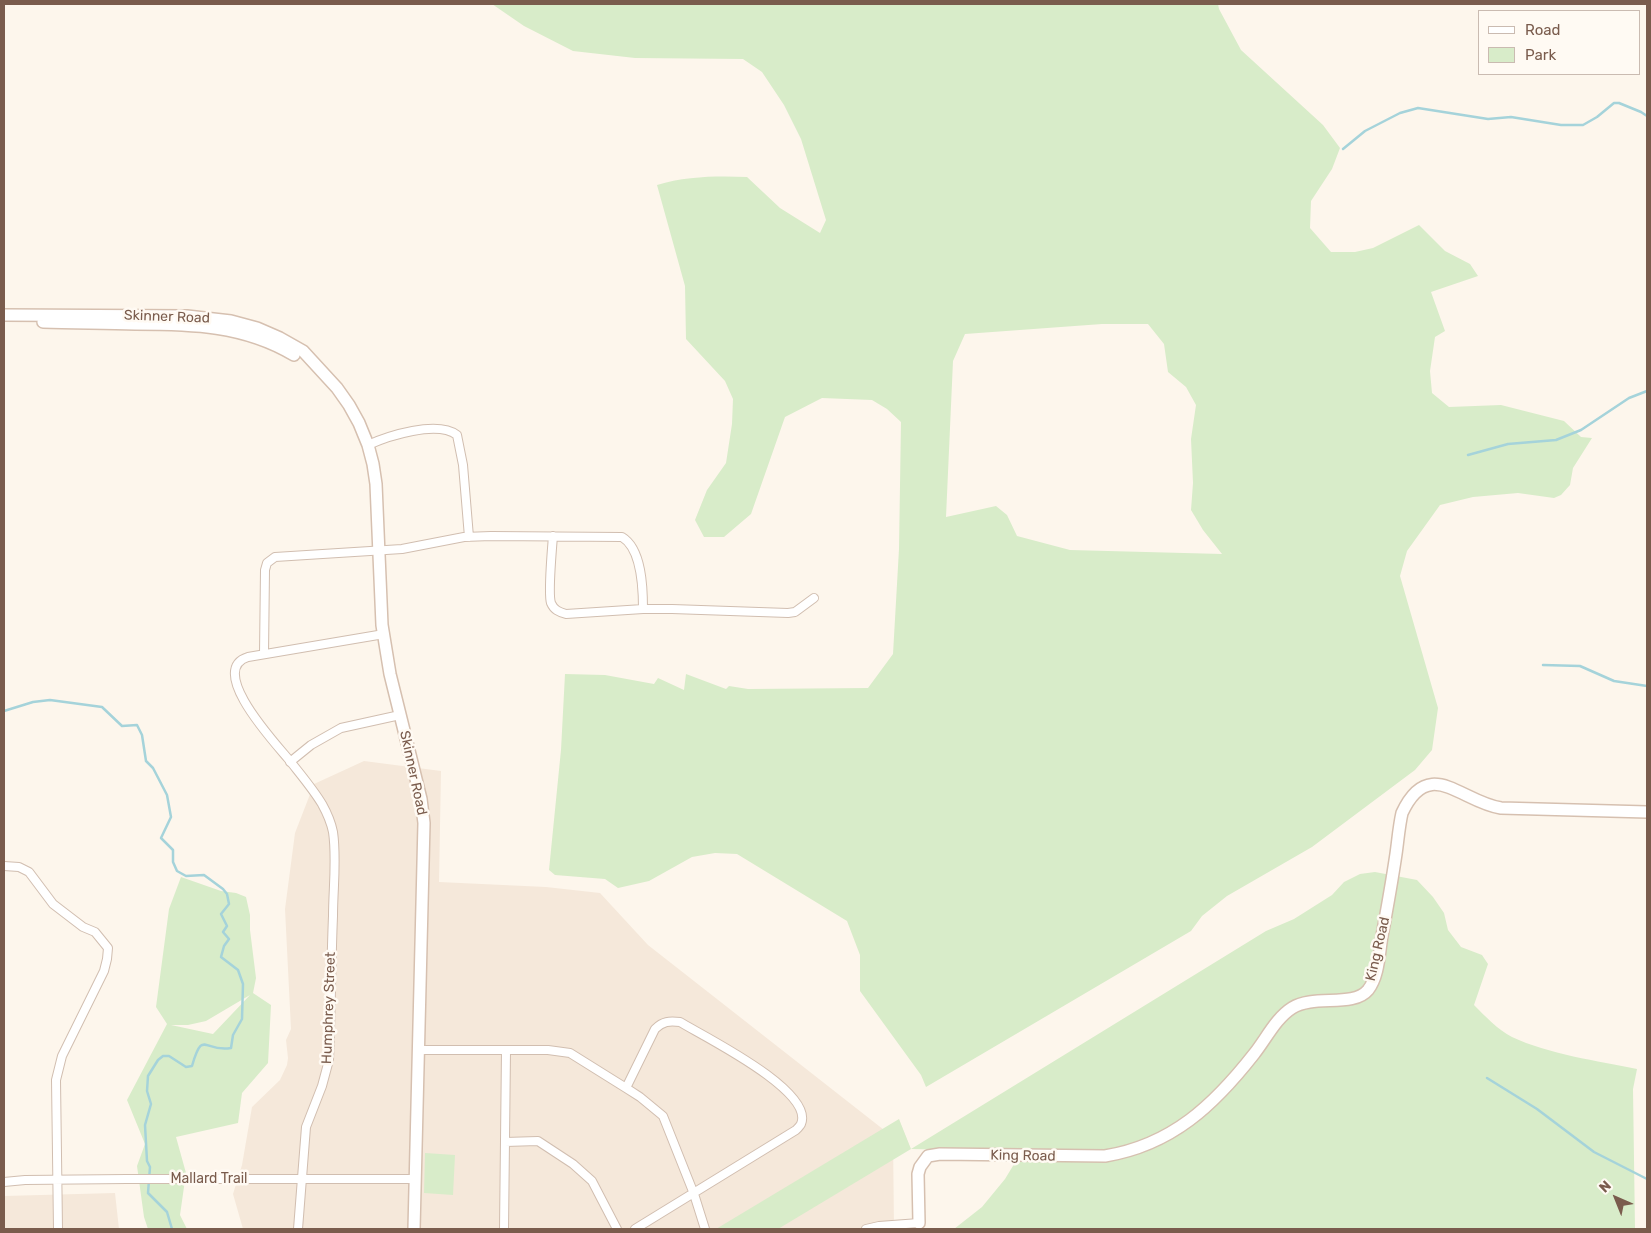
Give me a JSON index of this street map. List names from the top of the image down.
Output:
{
  "streets": {
    "street": [
      "Skinner Road",
      "King Road",
      "Humphrey Street",
      "Mallard Trail"
    ]
  },
  "crossings": [
    ["Skinner Road", "Mallard Trail"],
    ["Humphrey Street", "Mallard Trail"]
  ],
  "legend": ["Road", "Park"],
  "north": "top left"
}
